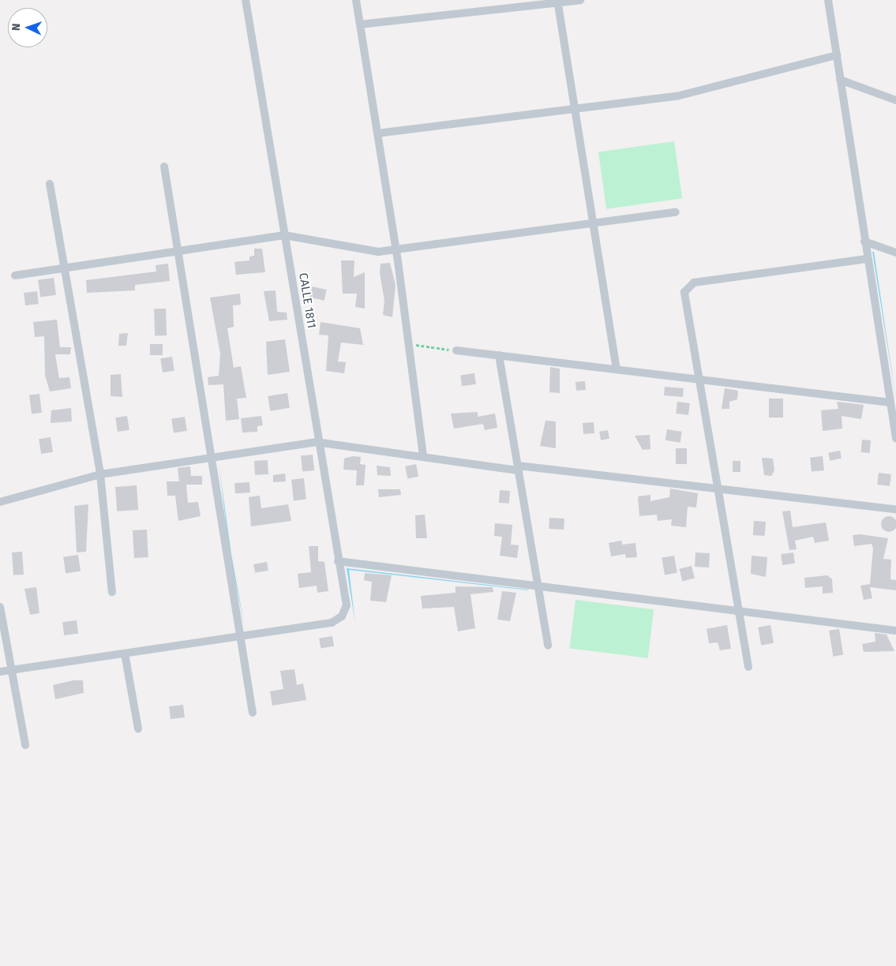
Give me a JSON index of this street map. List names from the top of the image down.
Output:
{
  "streets": {
    "street": ["CALLE 1811"]
  },
  "north": "left"
}
